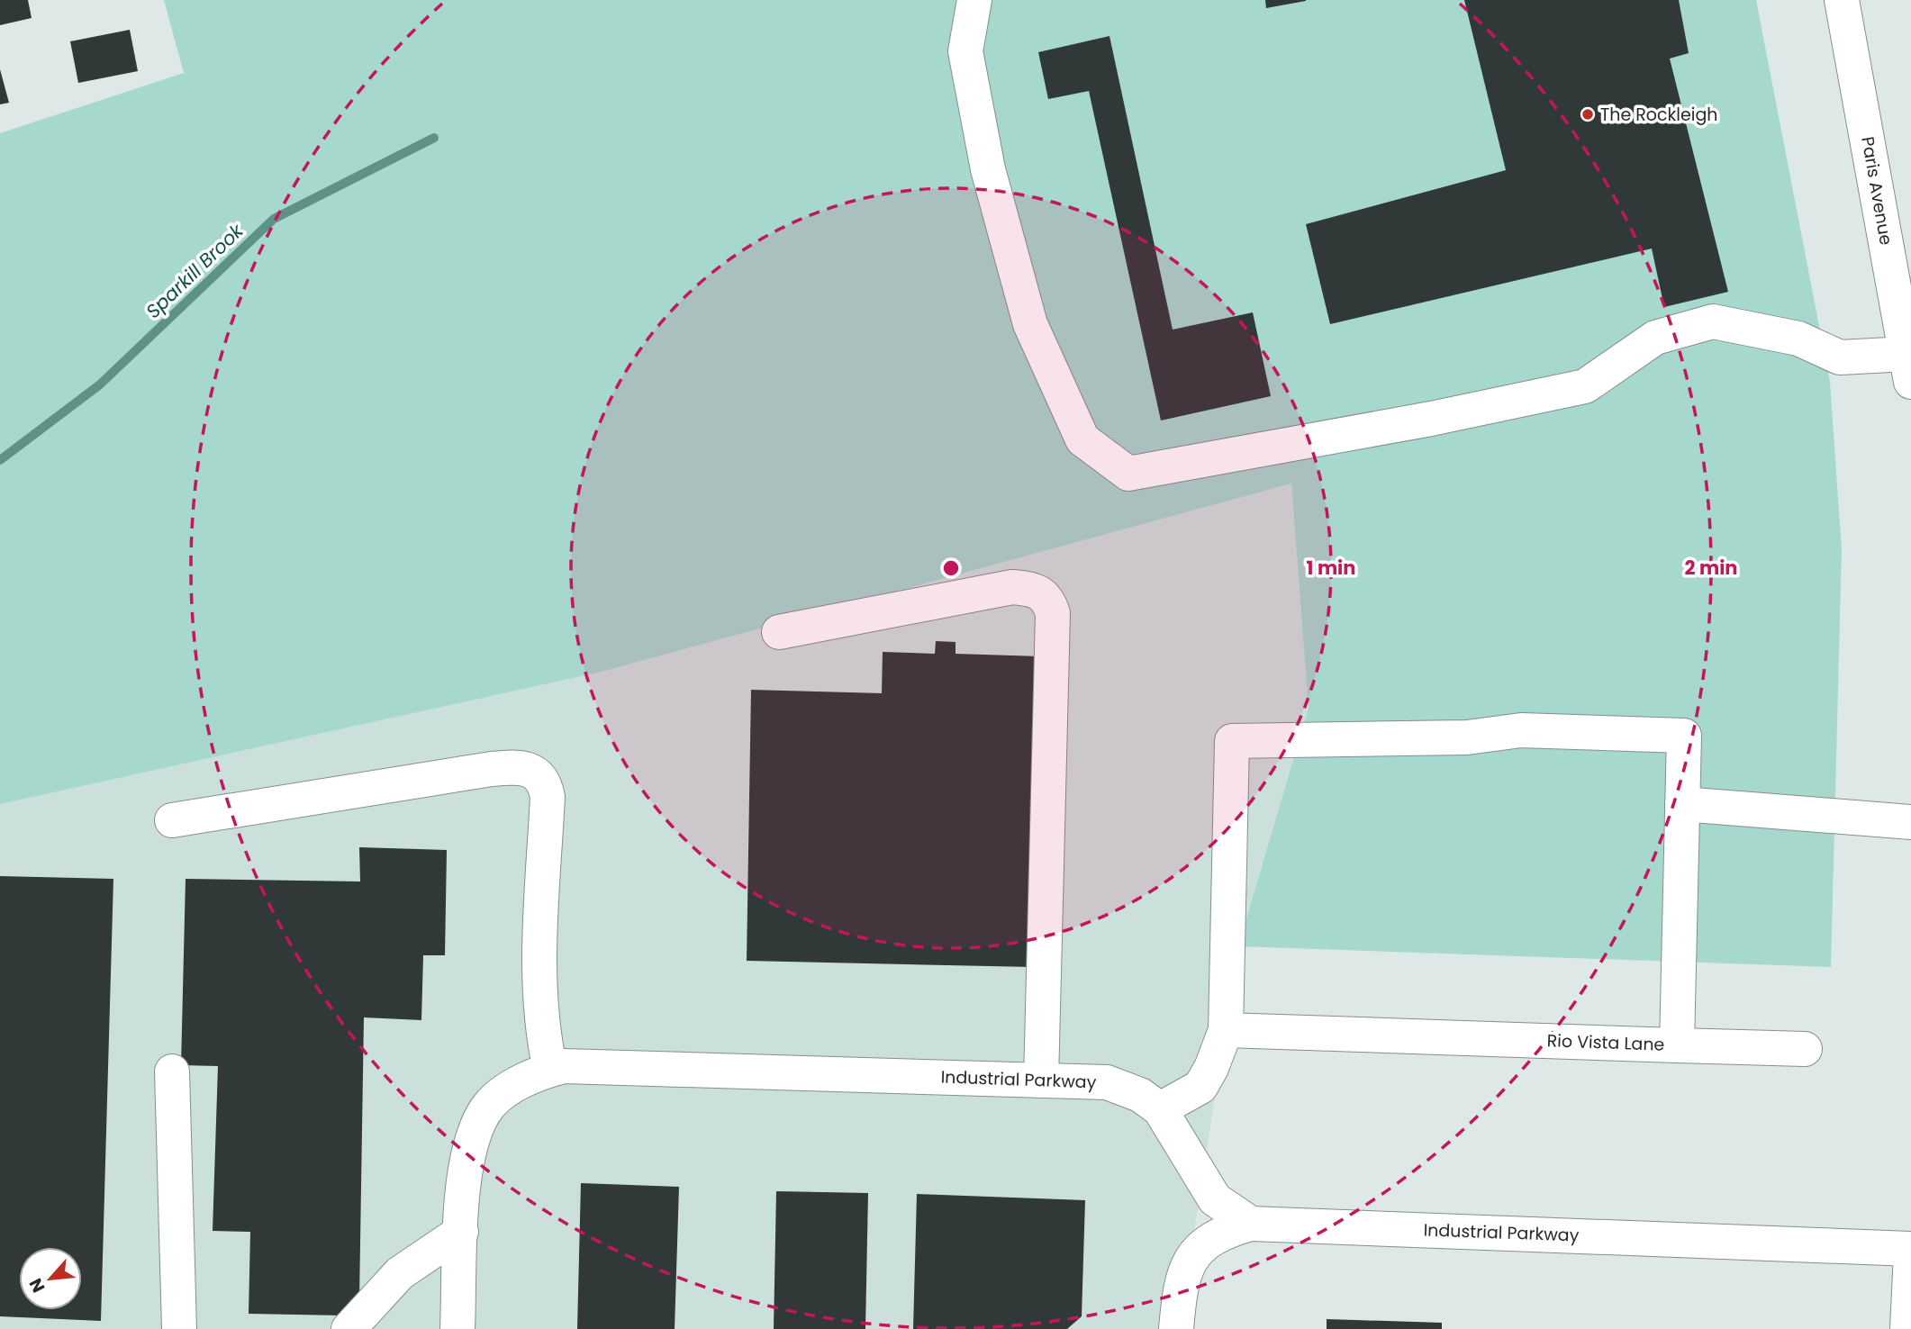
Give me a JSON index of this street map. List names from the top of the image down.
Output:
{
  "streets": {
    "street": ["Paris Avenue", "Rio Vista Lane", "Industrial Parkway"]
  },
  "water": ["Sparkill Brook"],
  "places": ["The Rockleigh"],
  "north": "bottom left",
  "rings": ["1 min", "2 min"]
}
